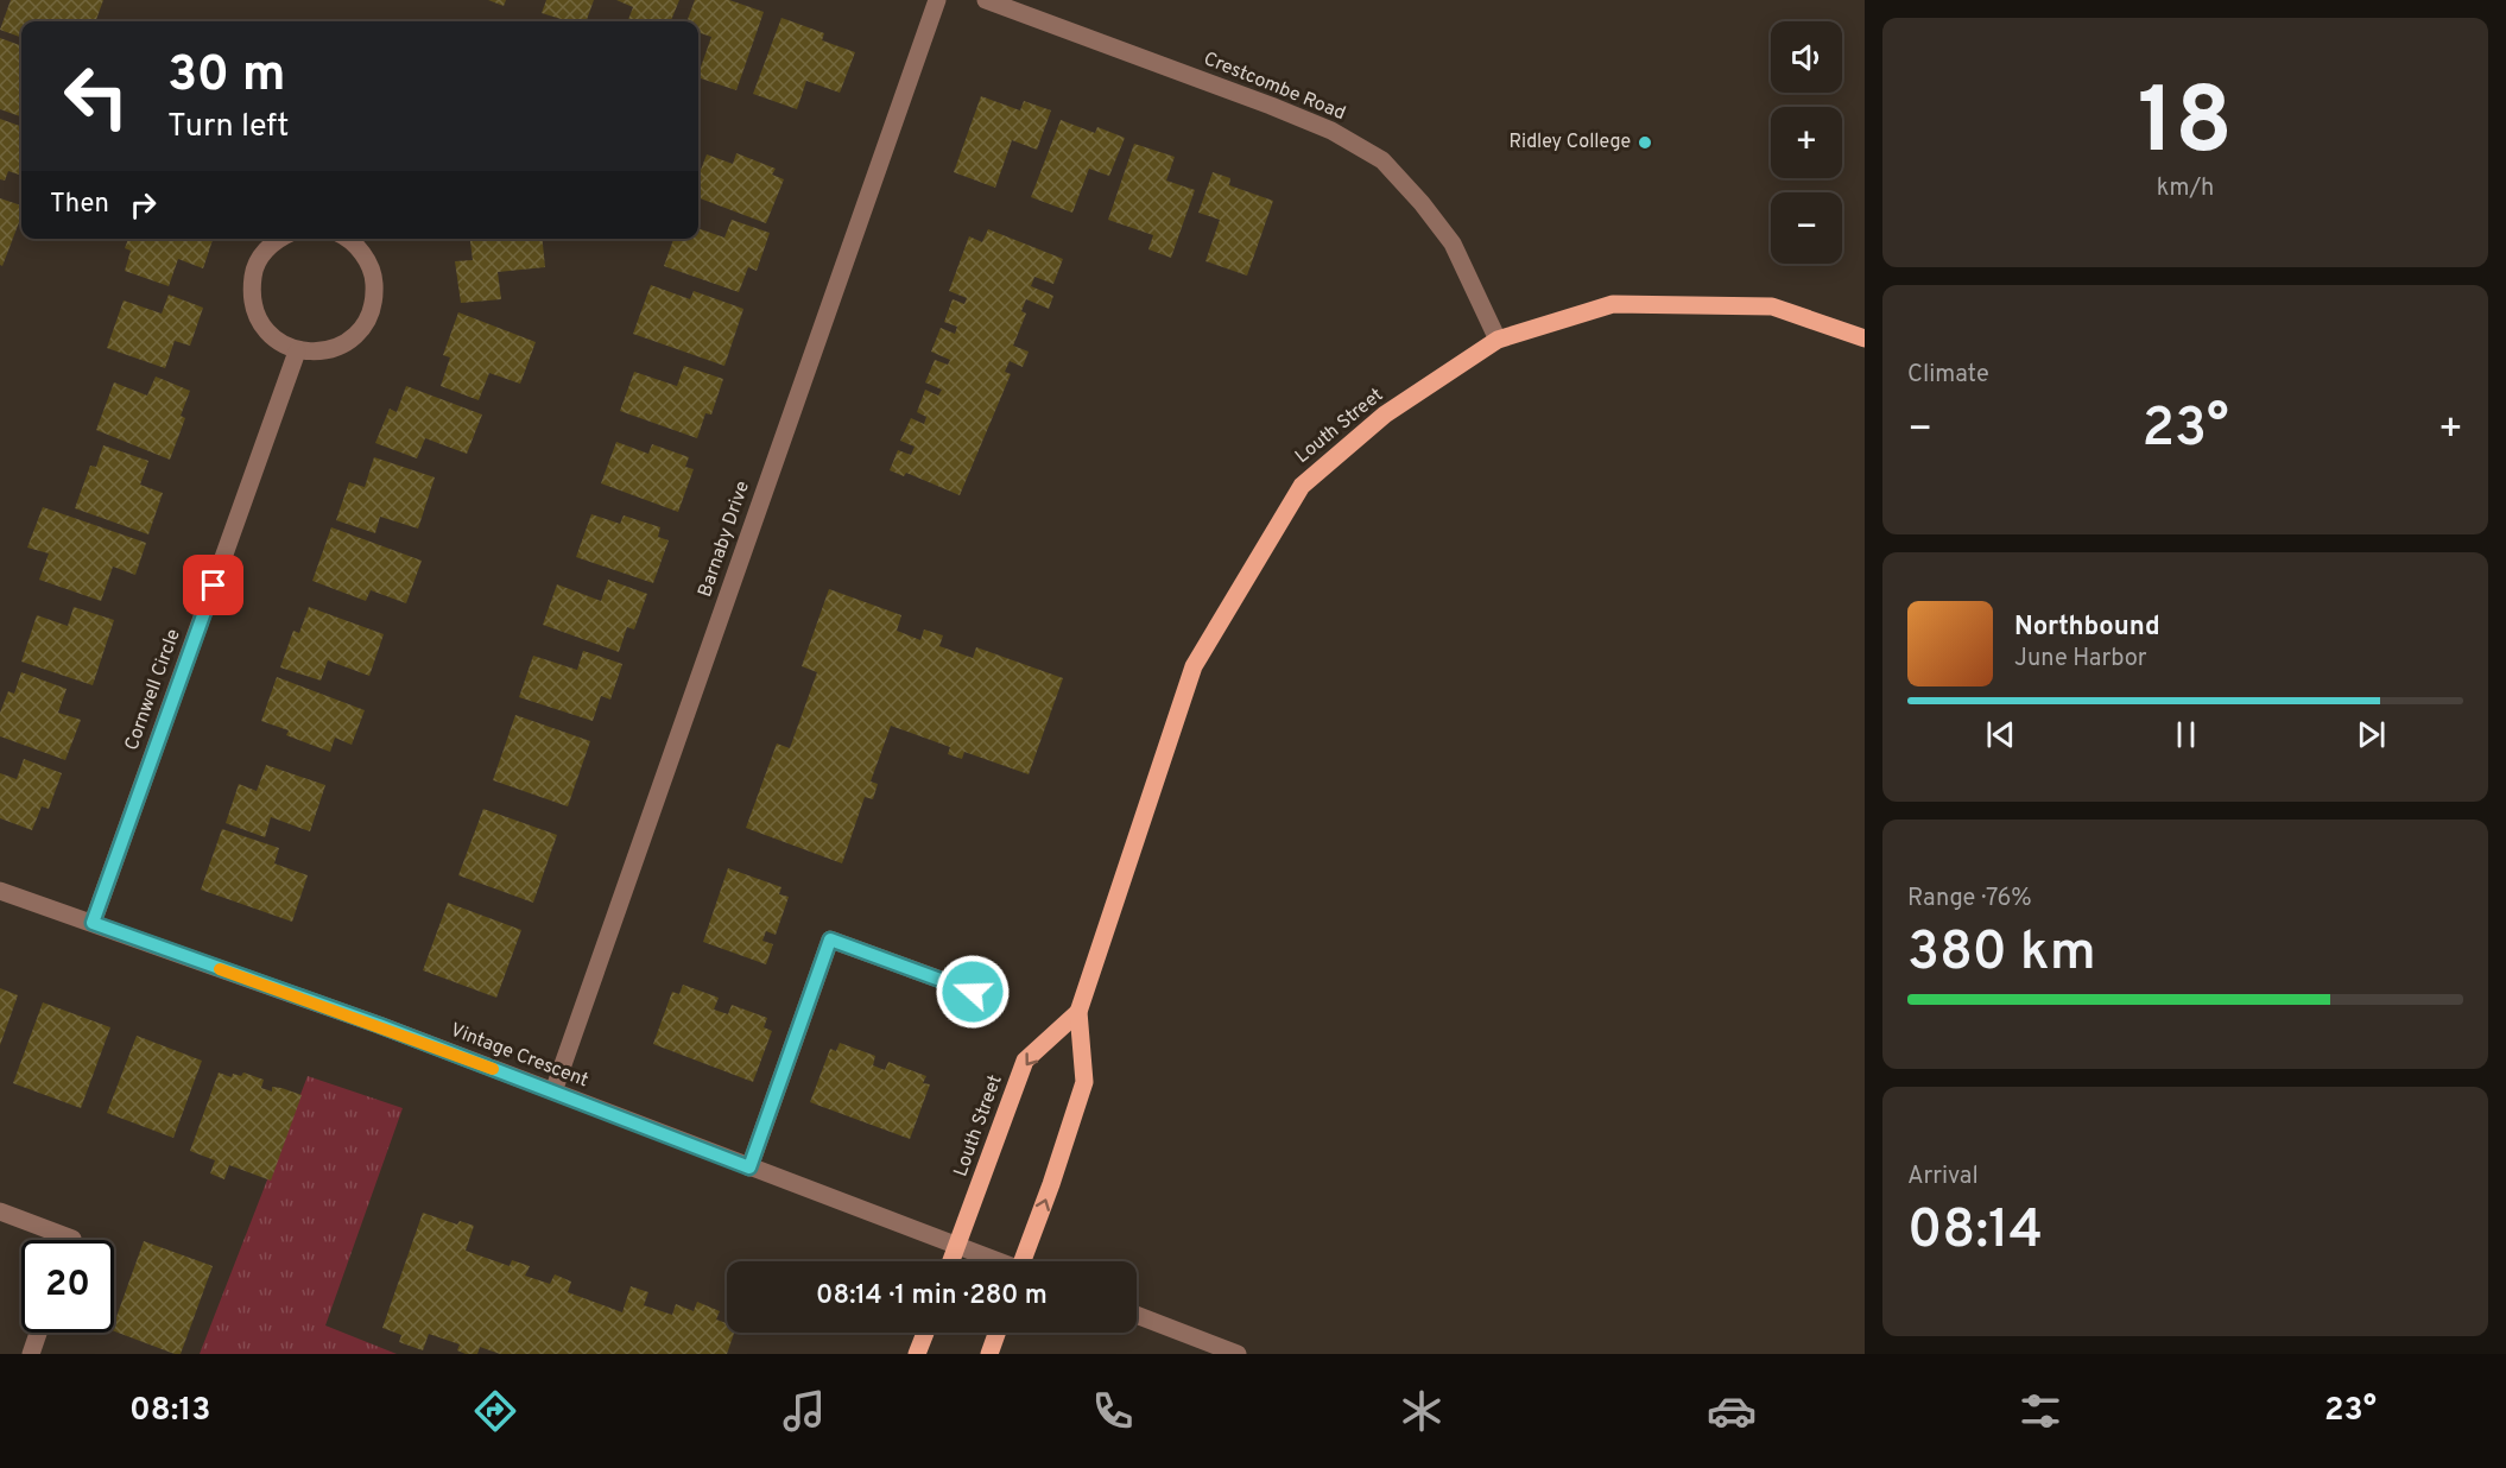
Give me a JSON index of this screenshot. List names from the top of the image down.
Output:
{
  "streets": {
    "main road": ["Louth Street"],
    "street": [
      "Crestcombe Road",
      "Barnaby Drive",
      "Cornwell Circle",
      "Vintage Crescent"
    ]
  },
  "crossings": [
    ["Crestcombe Road", "Louth Street"],
    ["Louth Street", "Vintage Crescent"],
    ["Barnaby Drive", "Vintage Crescent"],
    ["Cornwell Circle", "Vintage Crescent"]
  ],
  "places": ["Ridley College"],
  "page": {
    "tile": [
      ["18", "km/h"],
      "Climate",
      ["Range · 76%", "380 km"],
      ["Arrival", "08:14"]
    ],
    "map_buttons": ["+", "−"],
    "turn": ["30 m", "Turn left"],
    "then": "Then",
    "heat": ["−", "23°", "+"],
    "song": ["Northbound", "June Harbor"],
    "limit": "20",
    "trip": "08:14 · 1 min · 280 m",
    "tabs": ["08:13", "23°"]
  }
}
